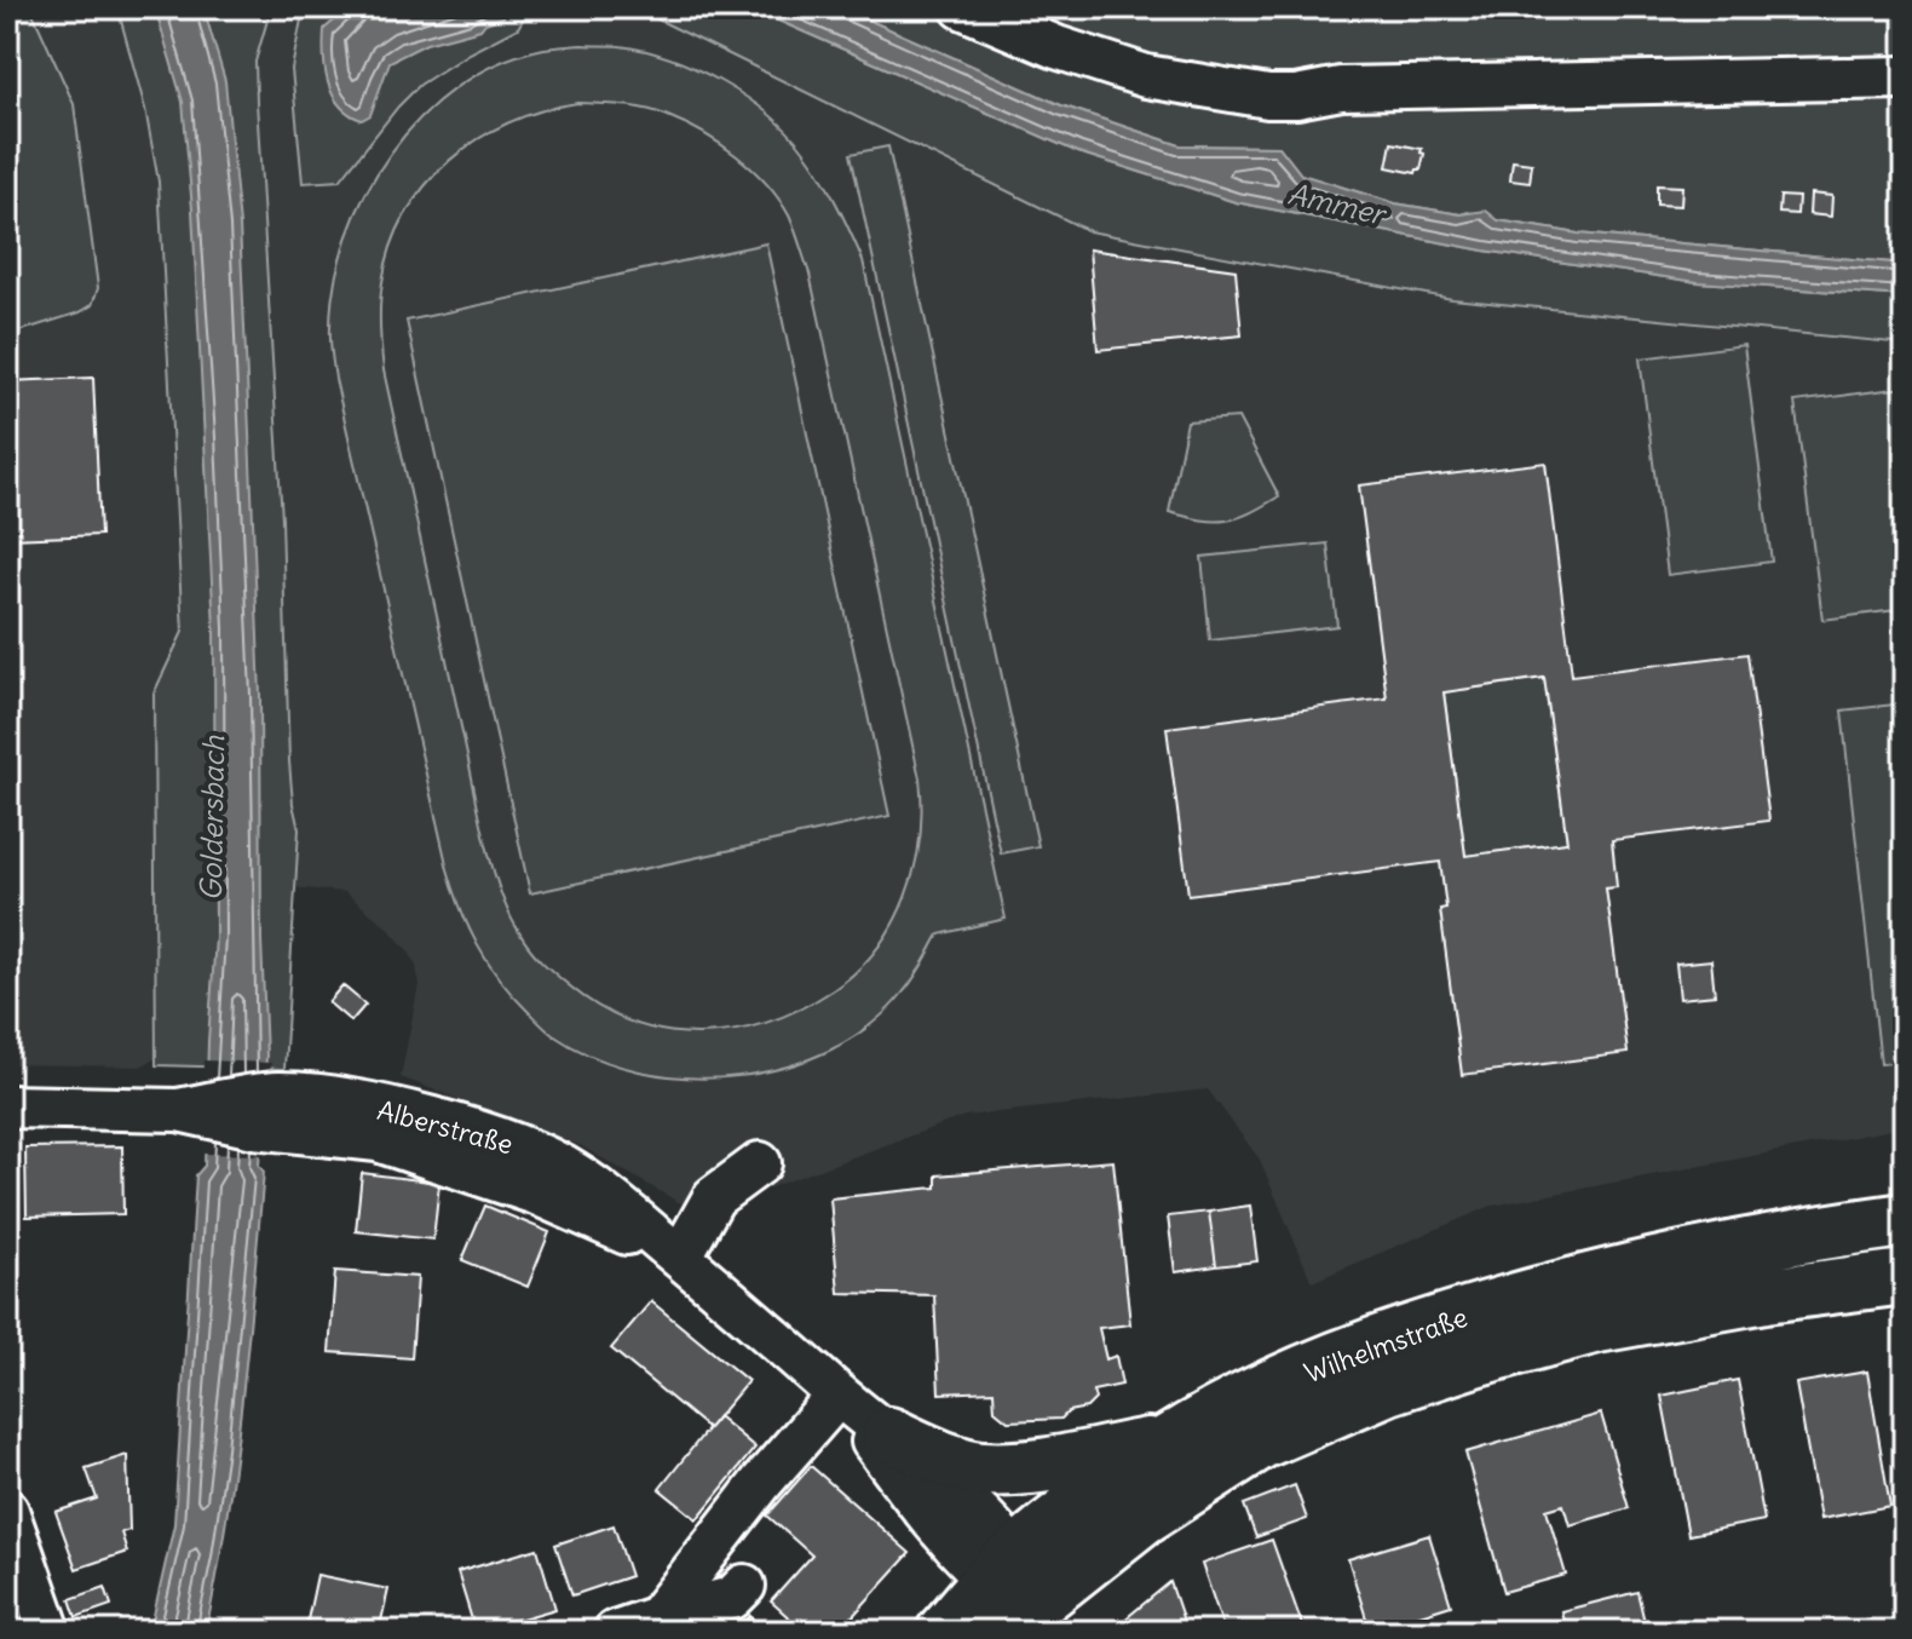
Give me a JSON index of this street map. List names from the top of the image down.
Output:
{
  "streets": {
    "main road": ["Wilhelmstraße"],
    "street": ["Alberstraße"]
  },
  "crossings": [
    ["Alberstraße", "Wilhelmstraße"]
  ],
  "water": ["Ammer", "Goldersbach"]
}
